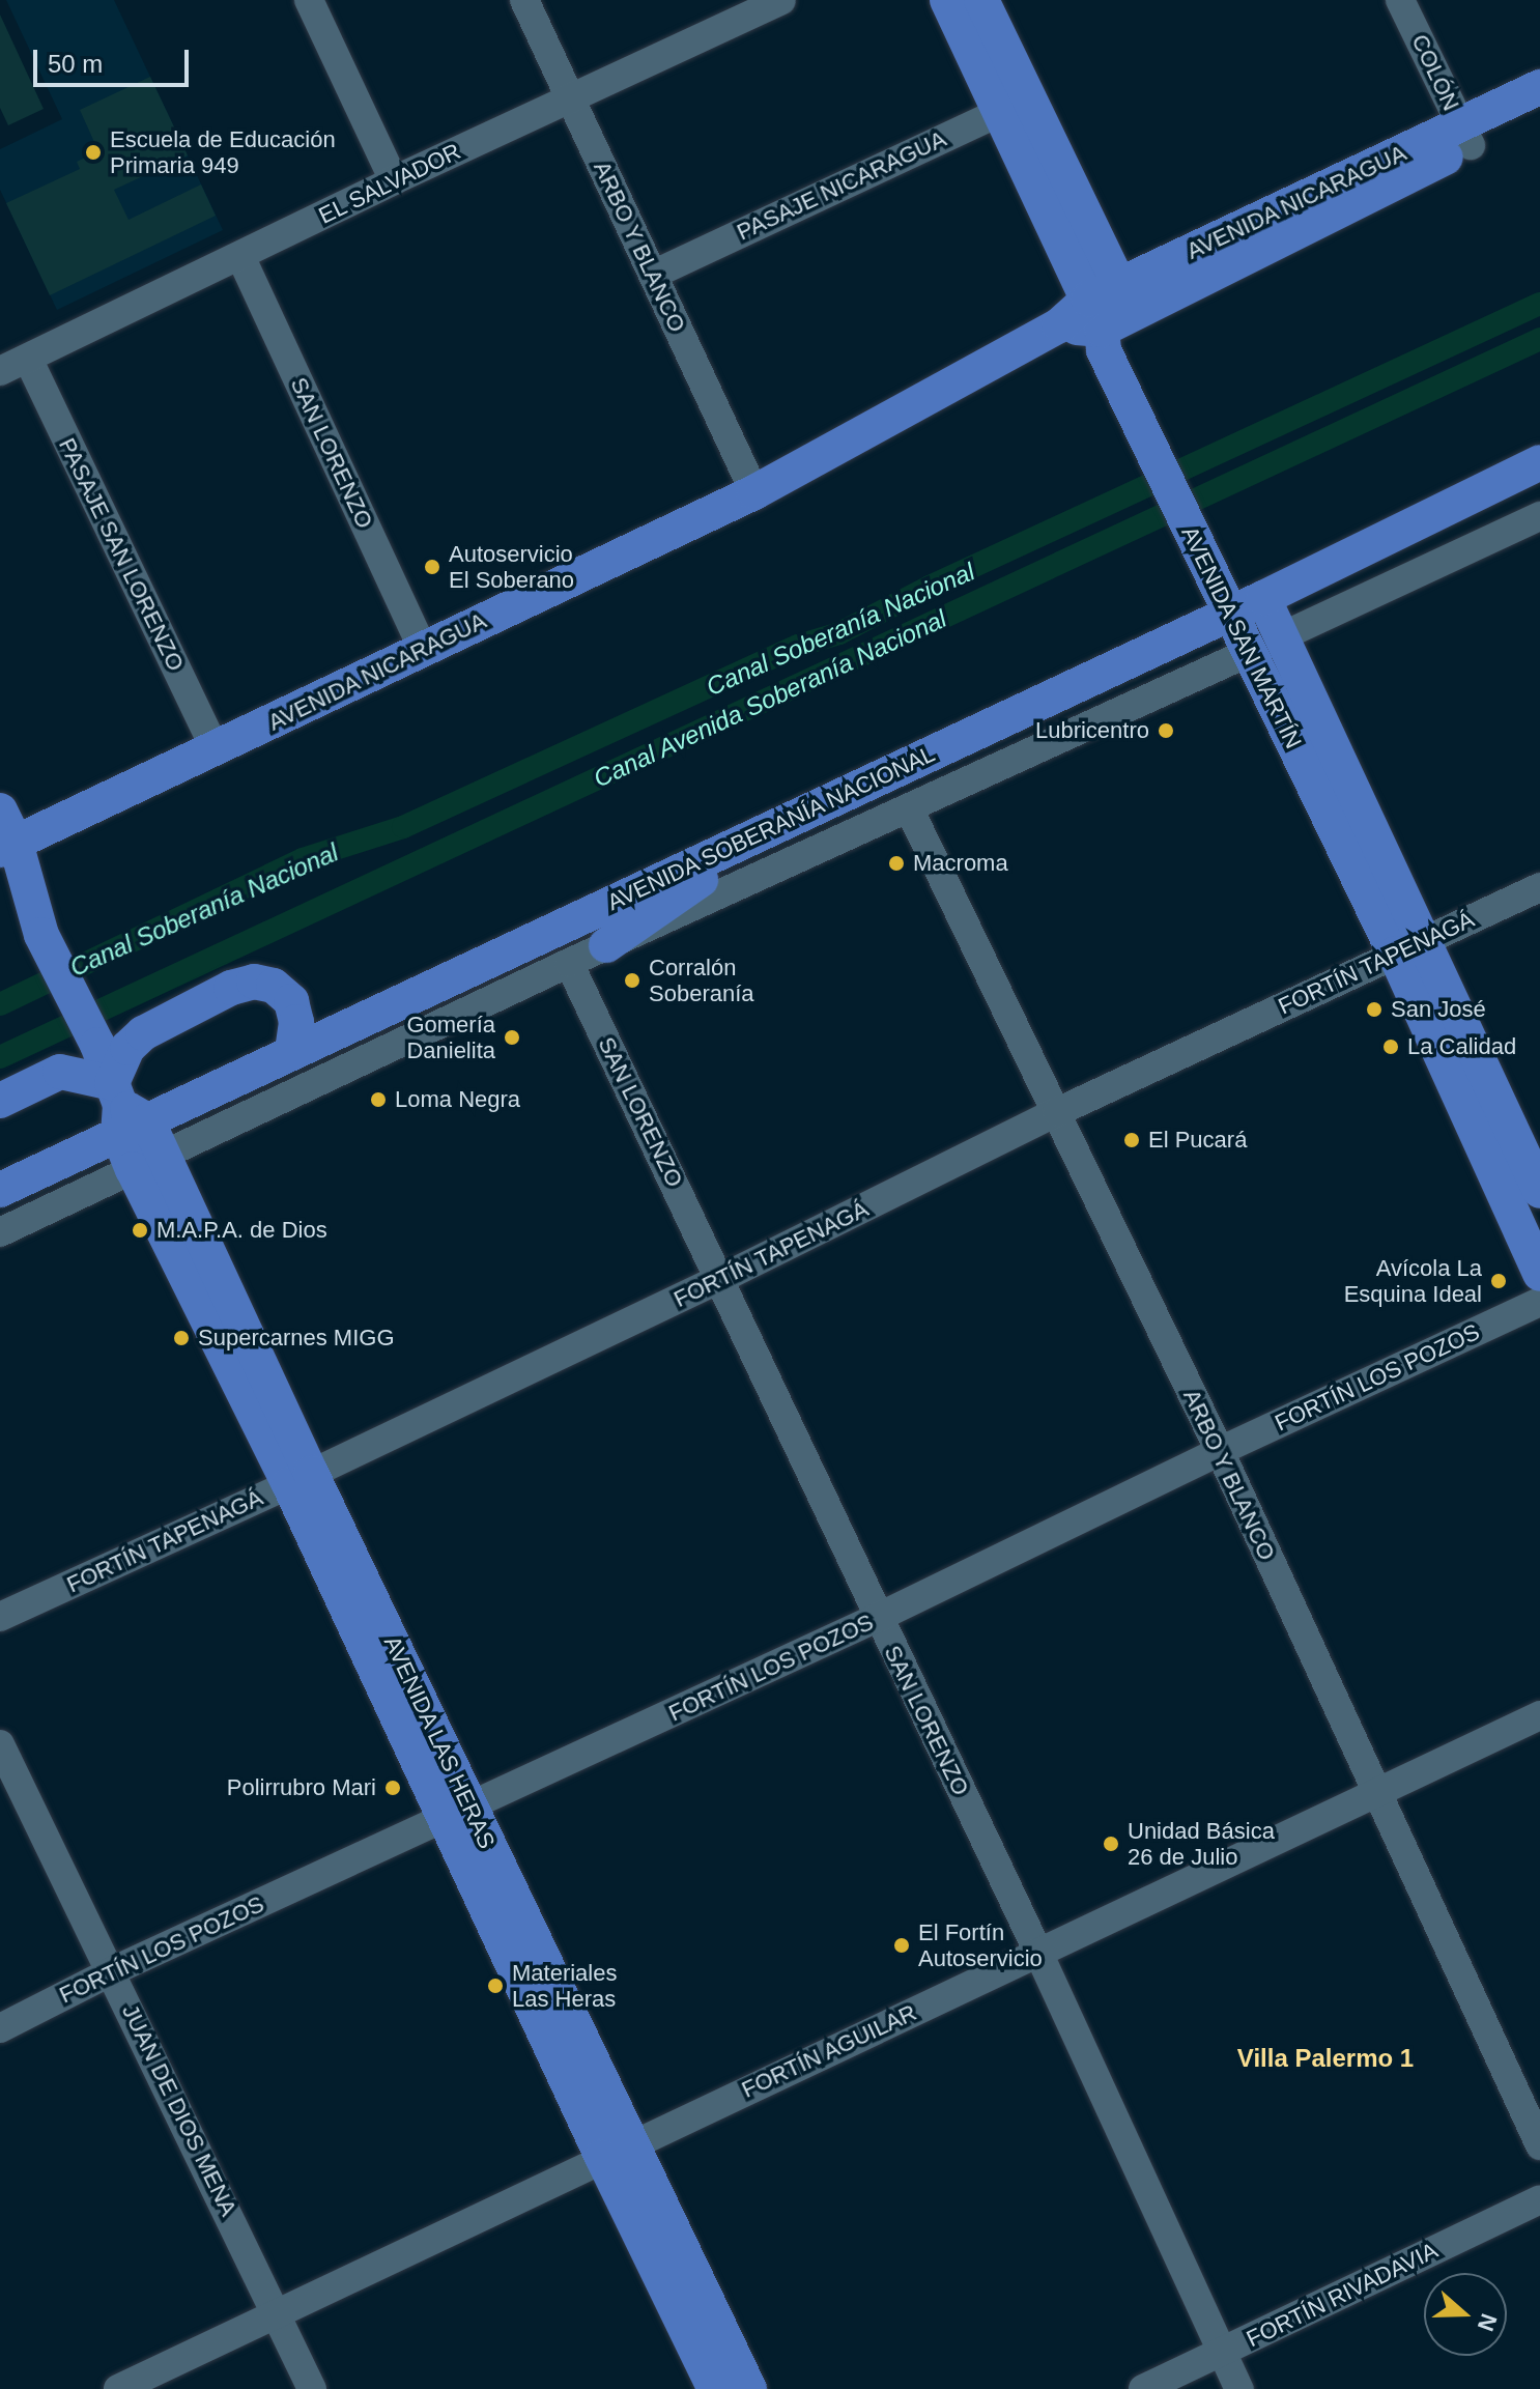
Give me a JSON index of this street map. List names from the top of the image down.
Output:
{
  "streets": {
    "main road": [
      "AVENIDA NICARAGUA",
      "AVENIDA SAN MARTÍN",
      "AVENIDA SOBERANÍA NACIONAL",
      "AVENIDA LAS HERAS"
    ],
    "street": [
      "COLÓN",
      "EL SALVADOR",
      "PASAJE NICARAGUA",
      "ARBO Y BLANCO",
      "SAN LORENZO",
      "PASAJE SAN LORENZO",
      "FORTÍN TAPENAGÁ",
      "FORTÍN LOS POZOS",
      "FORTÍN AGUILAR",
      "JUAN DE DIOS MENA",
      "FORTÍN RIVADAVIA"
    ]
  },
  "crossings": [
    ["COLÓN", "AVENIDA NICARAGUA"],
    ["EL SALVADOR", "ARBO Y BLANCO"],
    ["EL SALVADOR", "SAN LORENZO"],
    ["EL SALVADOR", "PASAJE SAN LORENZO"],
    ["PASAJE NICARAGUA", "ARBO Y BLANCO"],
    ["PASAJE NICARAGUA", "AVENIDA SAN MARTÍN"],
    ["AVENIDA NICARAGUA", "ARBO Y BLANCO"],
    ["AVENIDA NICARAGUA", "SAN LORENZO"],
    ["AVENIDA NICARAGUA", "PASAJE SAN LORENZO"],
    ["AVENIDA NICARAGUA", "AVENIDA SAN MARTÍN"],
    ["AVENIDA NICARAGUA", "AVENIDA LAS HERAS"],
    ["ARBO Y BLANCO", "AVENIDA SOBERANÍA NACIONAL"],
    ["ARBO Y BLANCO", "FORTÍN TAPENAGÁ"],
    ["ARBO Y BLANCO", "FORTÍN LOS POZOS"],
    ["ARBO Y BLANCO", "FORTÍN AGUILAR"],
    ["SAN LORENZO", "AVENIDA SOBERANÍA NACIONAL"],
    ["SAN LORENZO", "FORTÍN TAPENAGÁ"],
    ["SAN LORENZO", "FORTÍN LOS POZOS"],
    ["SAN LORENZO", "FORTÍN AGUILAR"],
    ["SAN LORENZO", "FORTÍN RIVADAVIA"],
    ["AVENIDA SAN MARTÍN", "AVENIDA SOBERANÍA NACIONAL"],
    ["AVENIDA SAN MARTÍN", "FORTÍN TAPENAGÁ"],
    ["AVENIDA SOBERANÍA NACIONAL", "AVENIDA LAS HERAS"],
    ["FORTÍN TAPENAGÁ", "AVENIDA LAS HERAS"],
    ["FORTÍN LOS POZOS", "AVENIDA LAS HERAS"],
    ["FORTÍN LOS POZOS", "JUAN DE DIOS MENA"],
    ["AVENIDA LAS HERAS", "FORTÍN AGUILAR"],
    ["FORTÍN AGUILAR", "JUAN DE DIOS MENA"]
  ],
  "districts": ["Villa Palermo 1"],
  "water": ["Canal Soberanía Nacional", "Canal Avenida Soberanía Nacional"],
  "places": [
    "Escuela de Educación Primaria 949",
    "Autoservicio El Soberano",
    "Lubricentro",
    "Macroma",
    "Corralón Soberanía",
    "San José",
    "Gomería Danielita",
    "La Calidad",
    "Loma Negra",
    "El Pucará",
    "M.A.P.A. de Dios",
    "Avícola La Esquina Ideal",
    "Supercarnes MIGG",
    "Polirrubro Mari",
    "Unidad Básica 26 de Julio",
    "El Fortín Autoservicio",
    "Materiales Las Heras"
  ],
  "scale_bar": "50 m",
  "north": "right"
}
